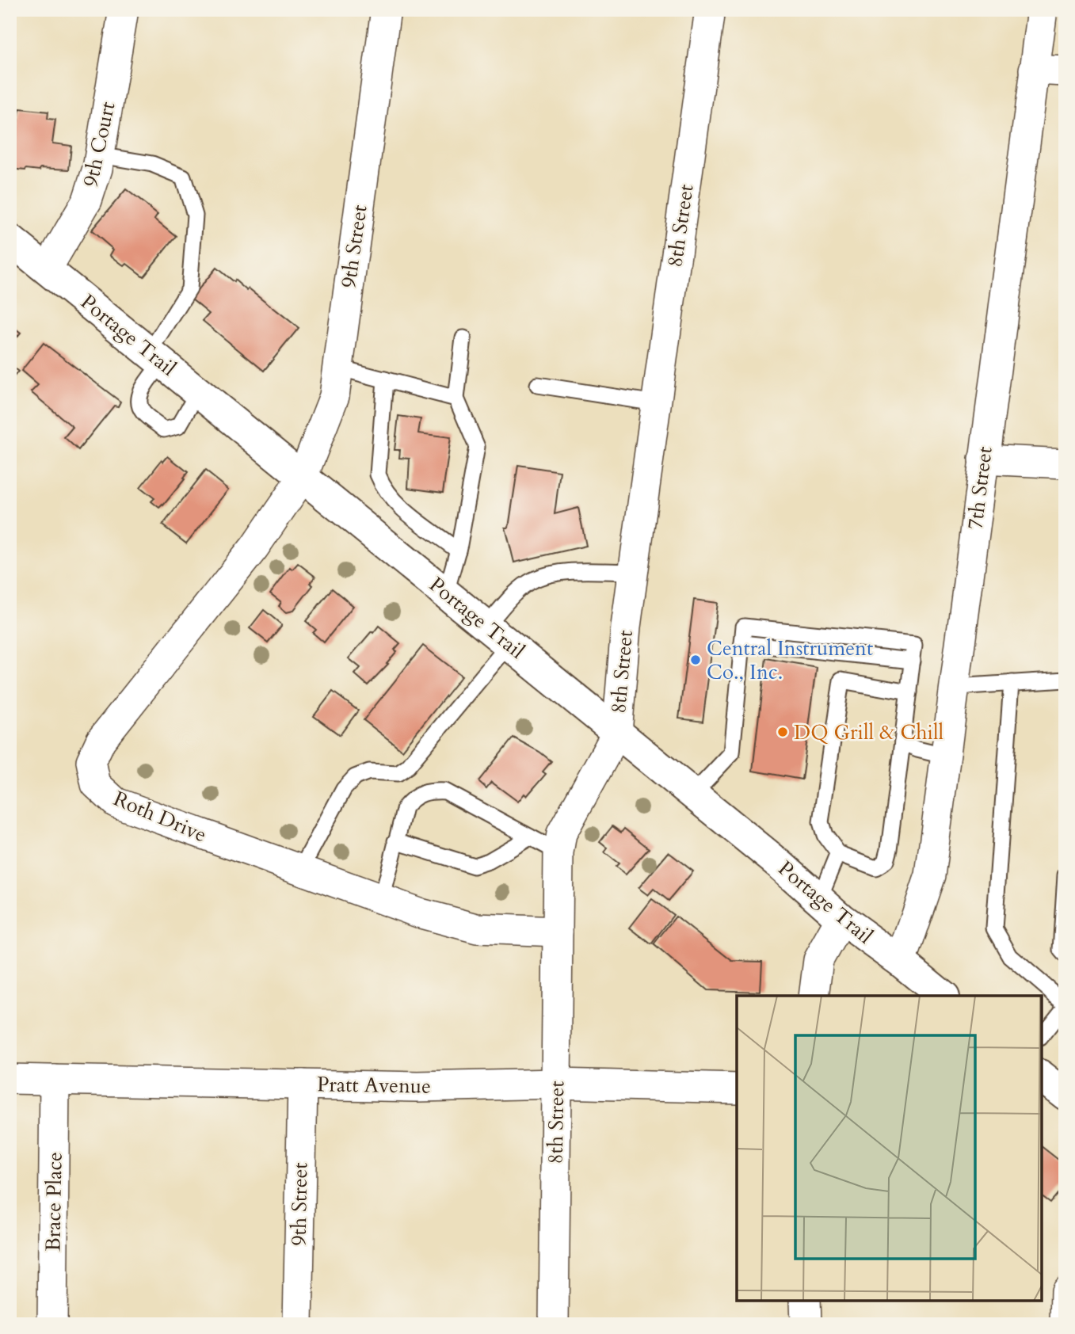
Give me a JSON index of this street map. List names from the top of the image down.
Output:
{
  "streets": {
    "main road": ["Portage Trail"],
    "street": [
      "9th Court",
      "8th Street",
      "9th Street",
      "7th Street",
      "Roth Drive",
      "Pratt Avenue",
      "Brace Place"
    ]
  },
  "crossings": [
    ["9th Court", "Portage Trail"],
    ["8th Street", "Portage Trail"],
    ["8th Street", "Roth Drive"],
    ["8th Street", "Pratt Avenue"],
    ["9th Street", "Portage Trail"],
    ["9th Street", "Roth Drive"],
    ["9th Street", "Pratt Avenue"],
    ["Portage Trail", "7th Street"],
    ["Portage Trail", "Roth Drive"],
    ["Pratt Avenue", "Brace Place"]
  ],
  "places": ["Central Instrument Co., Inc.", "DQ Grill & Chill"]
}
